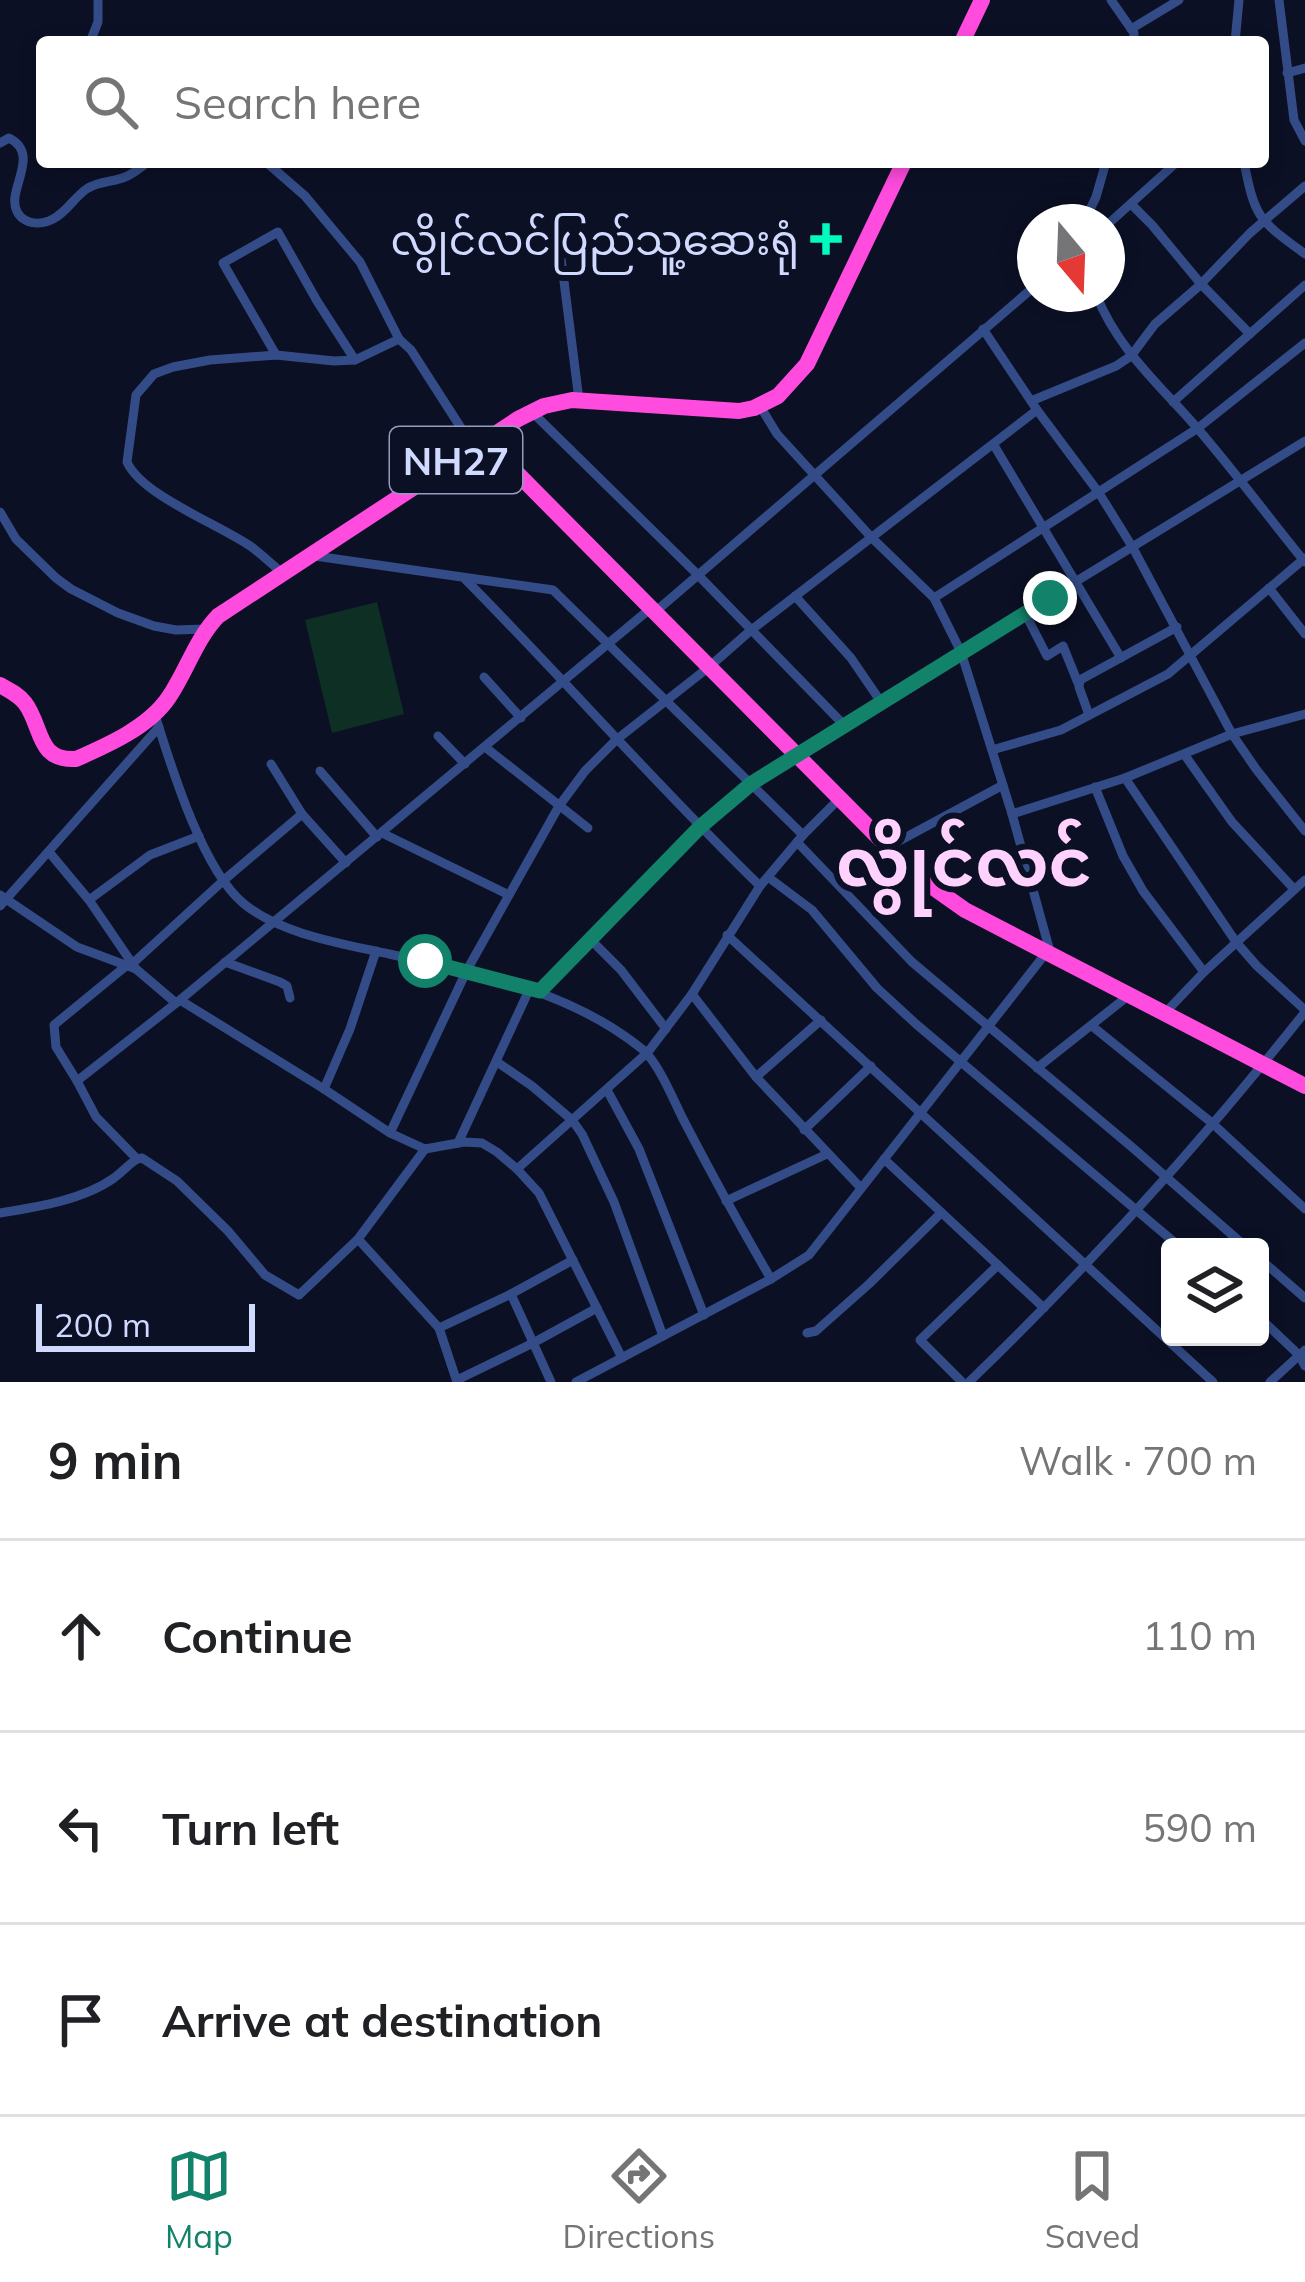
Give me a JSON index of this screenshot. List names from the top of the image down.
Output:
{
  "streets": {
    "highway": ["NH27"]
  },
  "districts": ["လွိုင်လင်"],
  "places": {
    "health": ["လွိုင်လင်ပြည်သူ့ဆေးရုံ"]
  },
  "scale_bar": "200 m",
  "north": "bottom",
  "page": {
    "search": "Search here",
    "scale": "200 m",
    "heading": ["9 min", "Walk · 700 m"],
    "list": [
      ["Continue", "110 m"],
      ["Turn left", "590 m"],
      "Arrive at destination"
    ],
    "nav": ["Map", "Directions", "Saved"]
  }
}
